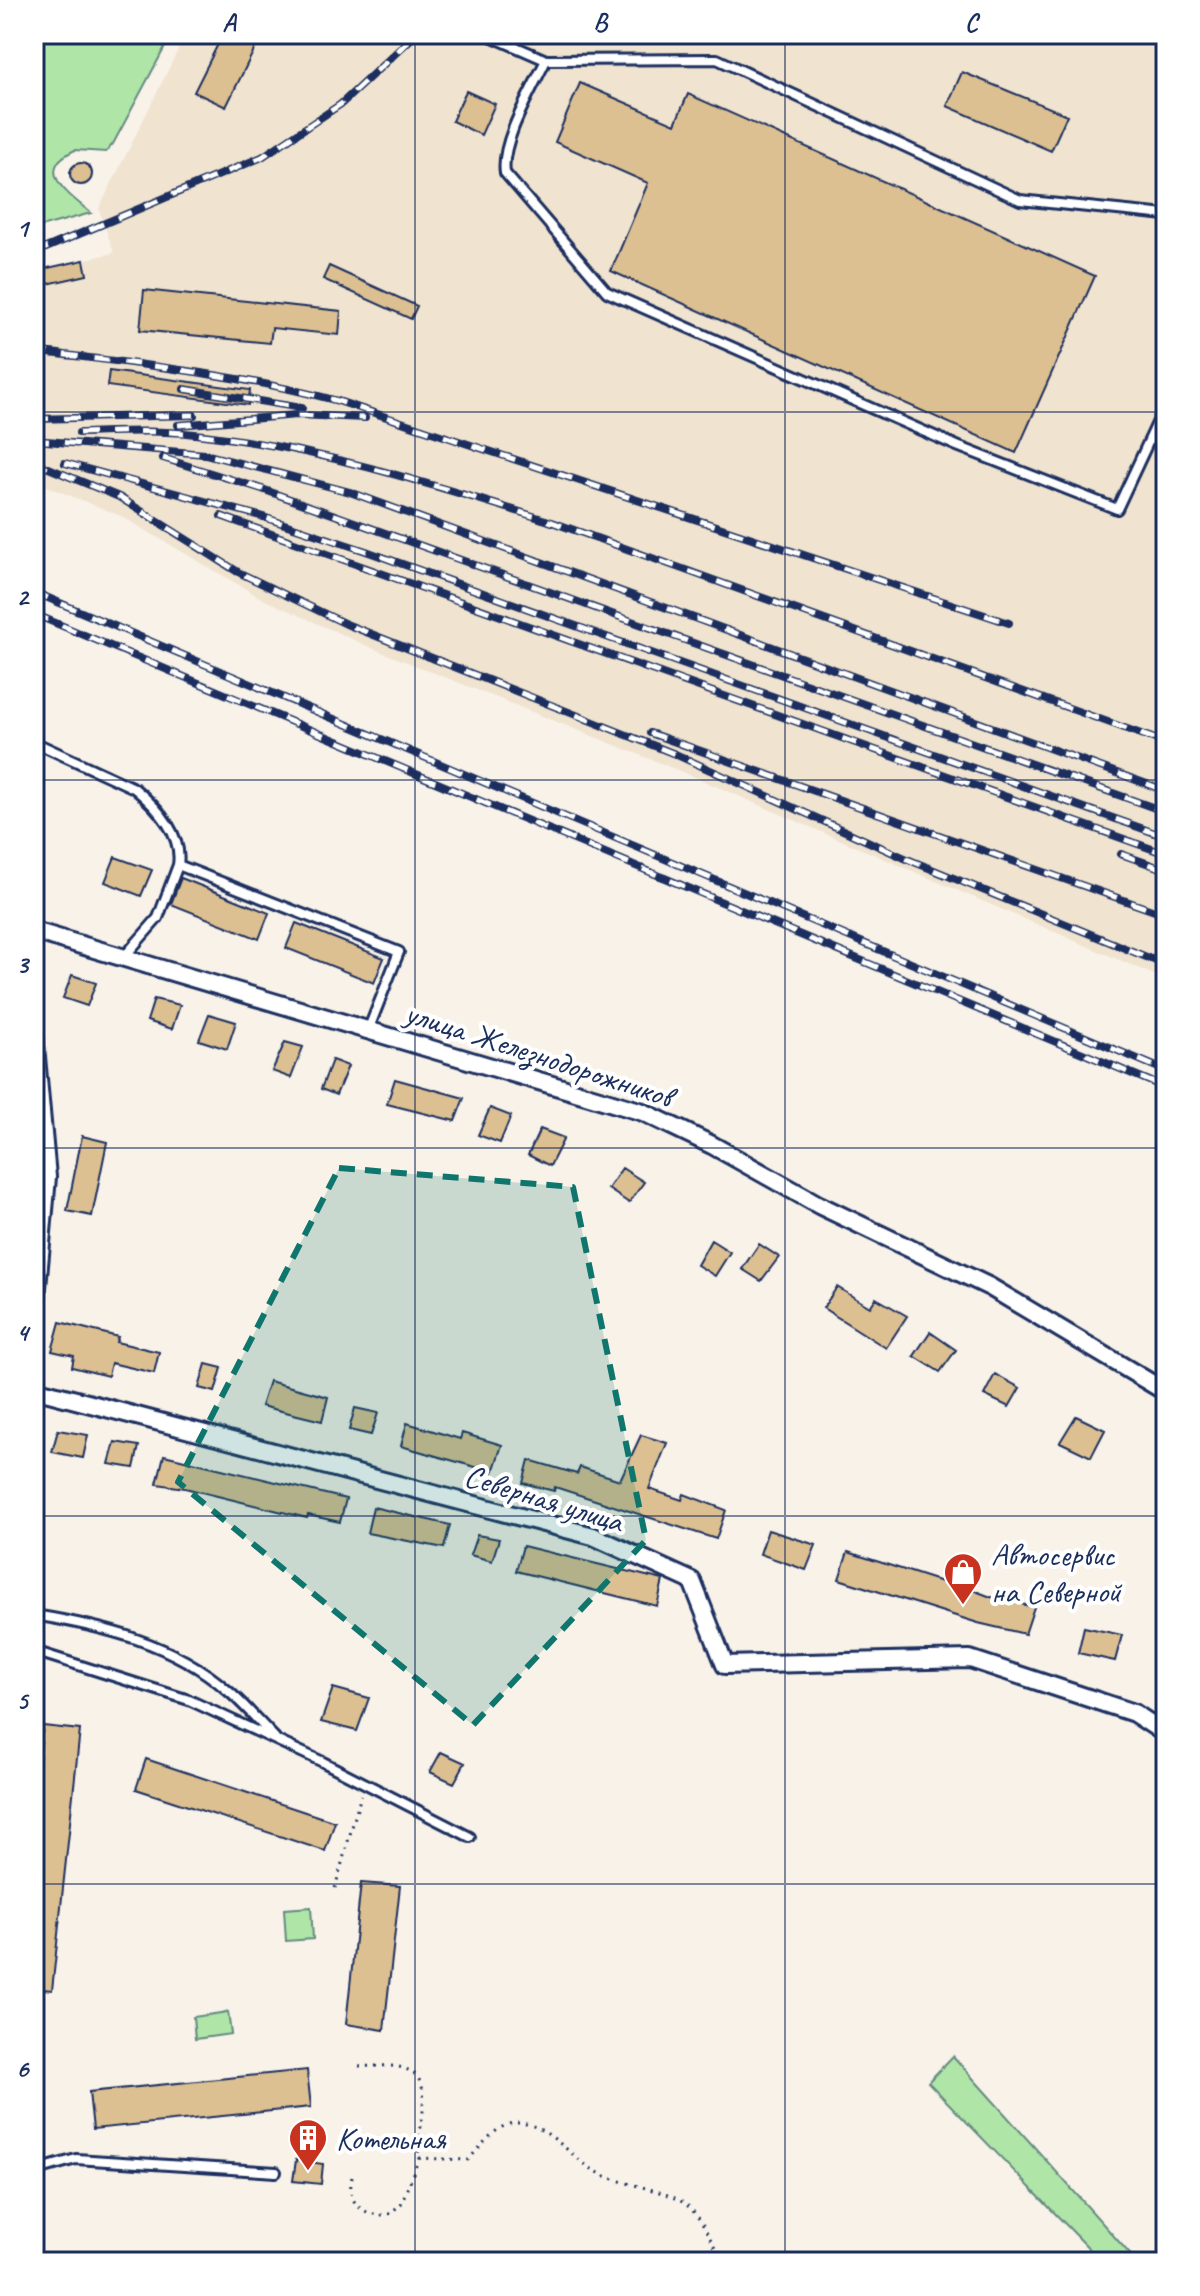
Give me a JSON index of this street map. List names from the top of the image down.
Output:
{
  "streets": {
    "street": ["улица Железнодорожников", "Северная улица"]
  },
  "places": {
    "shop": ["Автосервис на Северной"],
    "building": ["Котельная"]
  },
  "grid": {
    "columns": ["A", "B", "C"],
    "rows": [
      "1",
      "2",
      "3",
      "4",
      "5",
      "6"
    ]
  }
}
